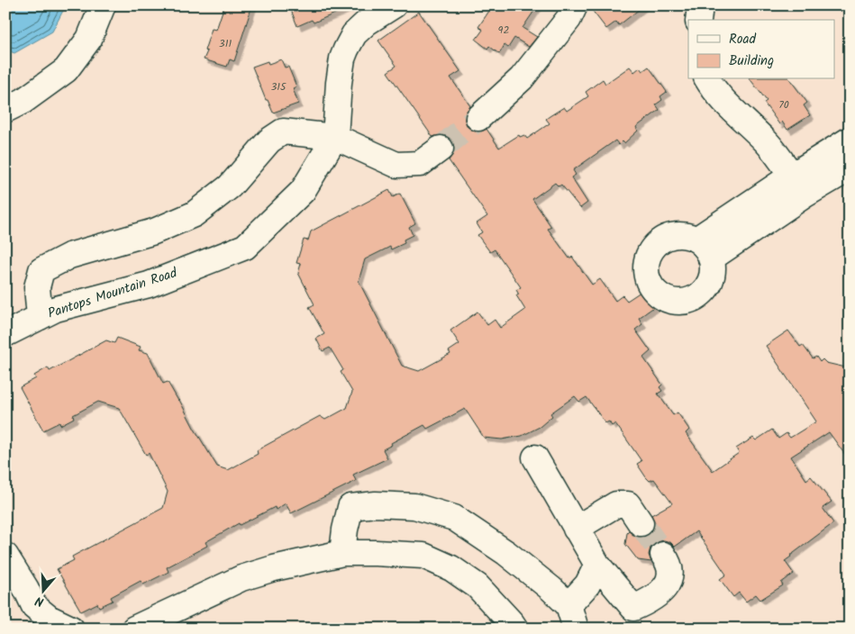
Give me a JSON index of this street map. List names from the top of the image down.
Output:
{
  "streets": {
    "street": ["Pantops Mountain Road"]
  },
  "house_numbers": [
    "92",
    "311",
    "315",
    "70"
  ],
  "legend": ["Road", "Building"],
  "north": "bottom"
}
